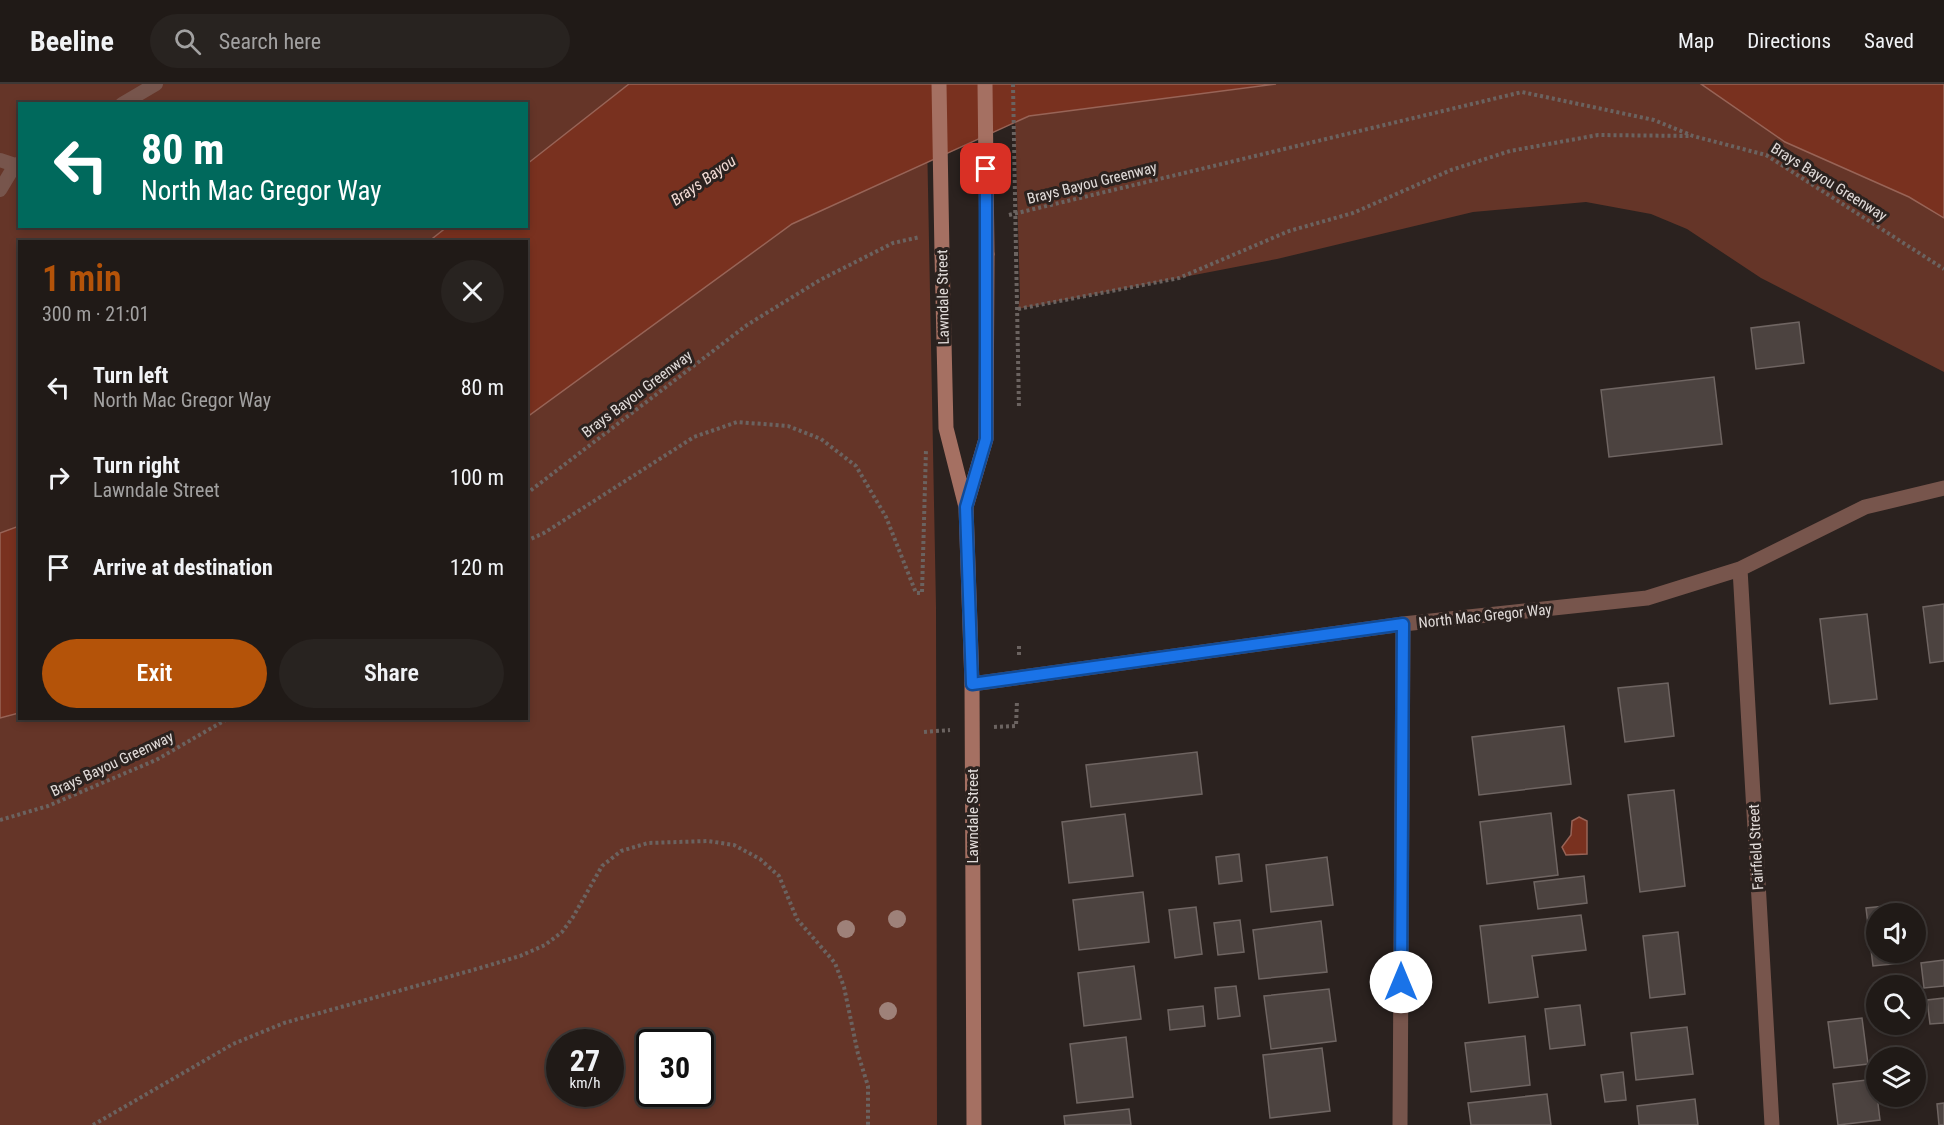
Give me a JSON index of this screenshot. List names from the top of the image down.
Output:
{
  "streets": {
    "main road": ["Lawndale Street"],
    "street": ["North Mac Gregor Way", "Fairfield Street"],
    "path": ["Brays Bayou Greenway"]
  },
  "crossings": [
    ["Lawndale Street", "North Mac Gregor Way"],
    ["North Mac Gregor Way", "Fairfield Street"]
  ],
  "water": ["Brays Bayou"],
  "page": {
    "header": "Beeline",
    "search": "Search here",
    "nav": ["Map", "Directions", "Saved"],
    "turn": ["80 m", "North Mac Gregor Way"],
    "heading": ["1 min", "300 m · 21:01"],
    "list": [
      {
        "name": "Turn left",
        "note": "North Mac Gregor Way",
        "value": "80 m"
      },
      {
        "name": "Turn right",
        "note": "Lawndale Street",
        "value": "100 m"
      },
      {
        "name": "Arrive at destination",
        "value": "120 m"
      }
    ],
    "buttons": ["Exit", "Share"],
    "speed": "27 km/h",
    "limit": "30"
  }
}
